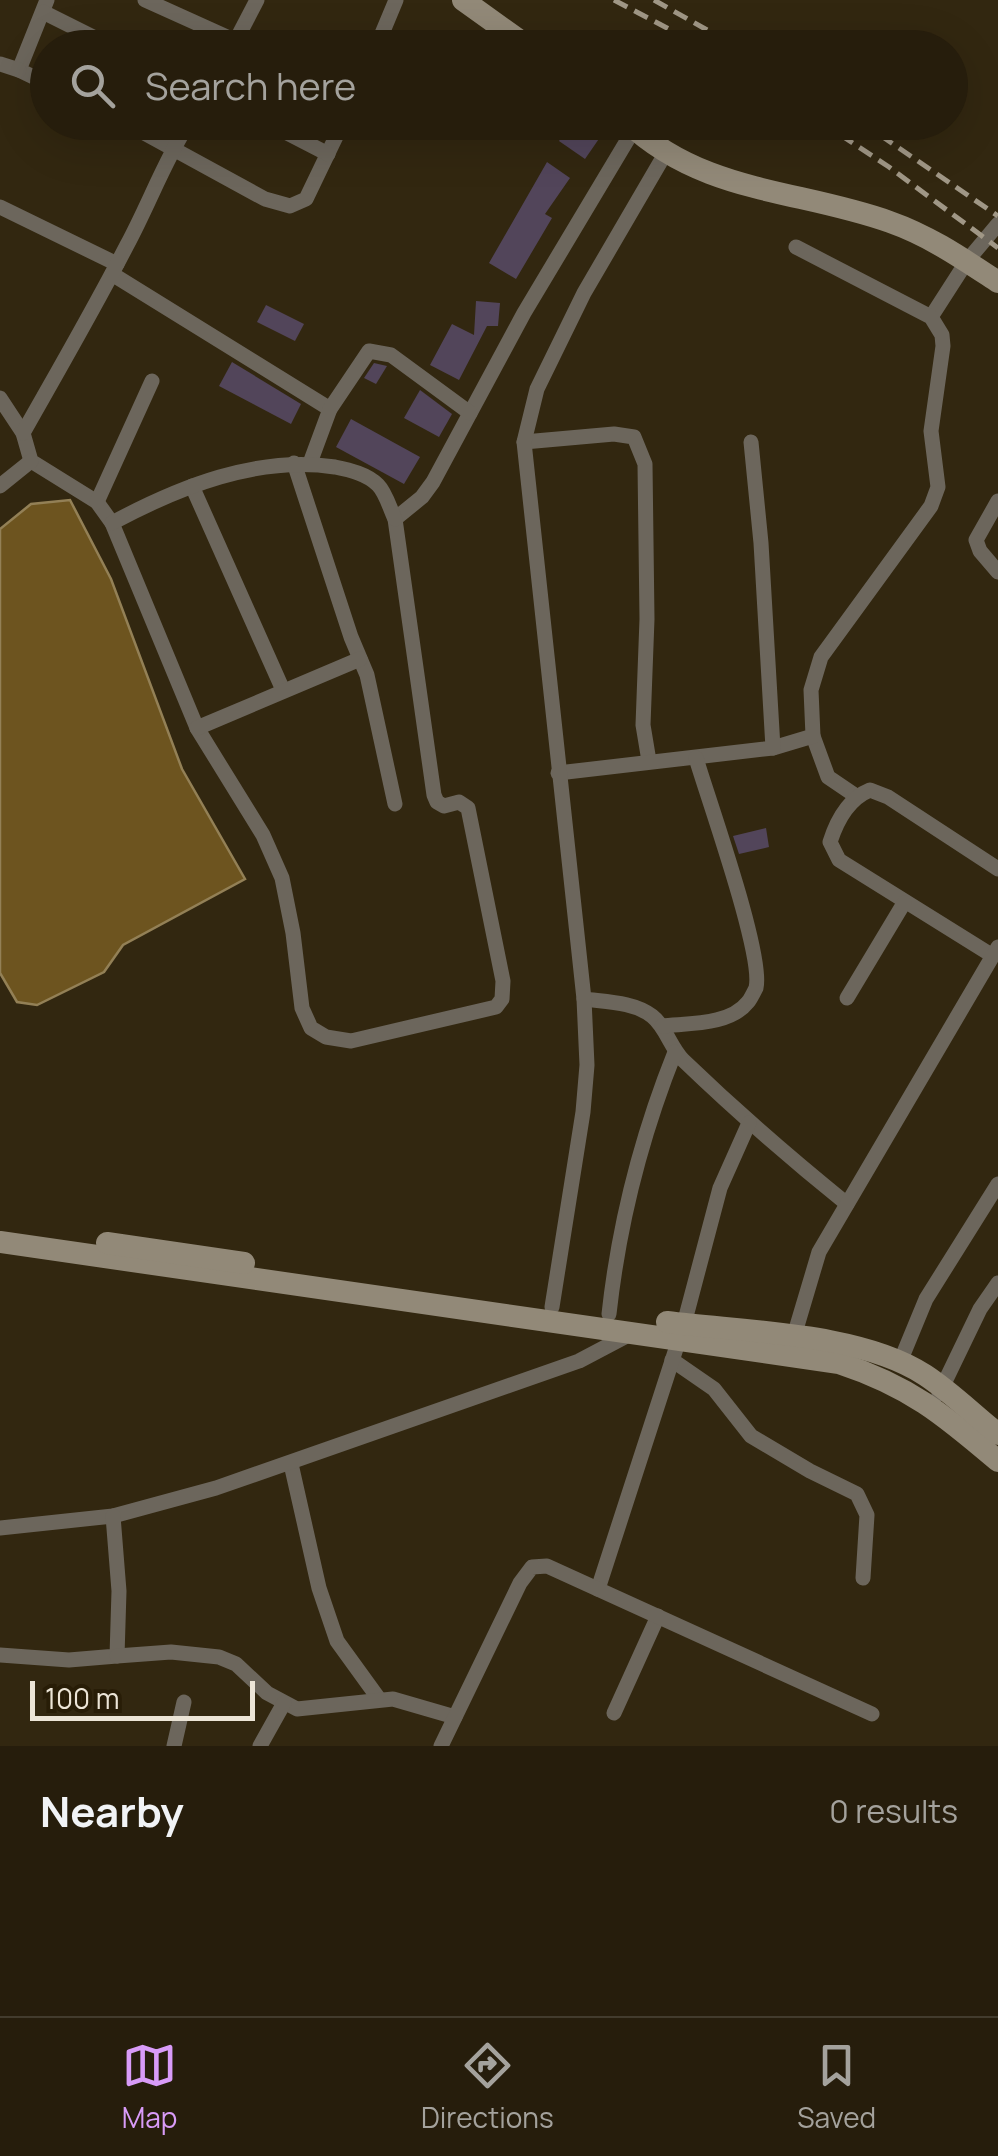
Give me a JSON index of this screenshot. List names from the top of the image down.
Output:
{
  "scale_bar": "100 m",
  "page": {
    "search": "Search here",
    "scale": "100 m",
    "heading": ["Nearby", "0 results"],
    "nav": ["Map", "Directions", "Saved"]
  }
}
